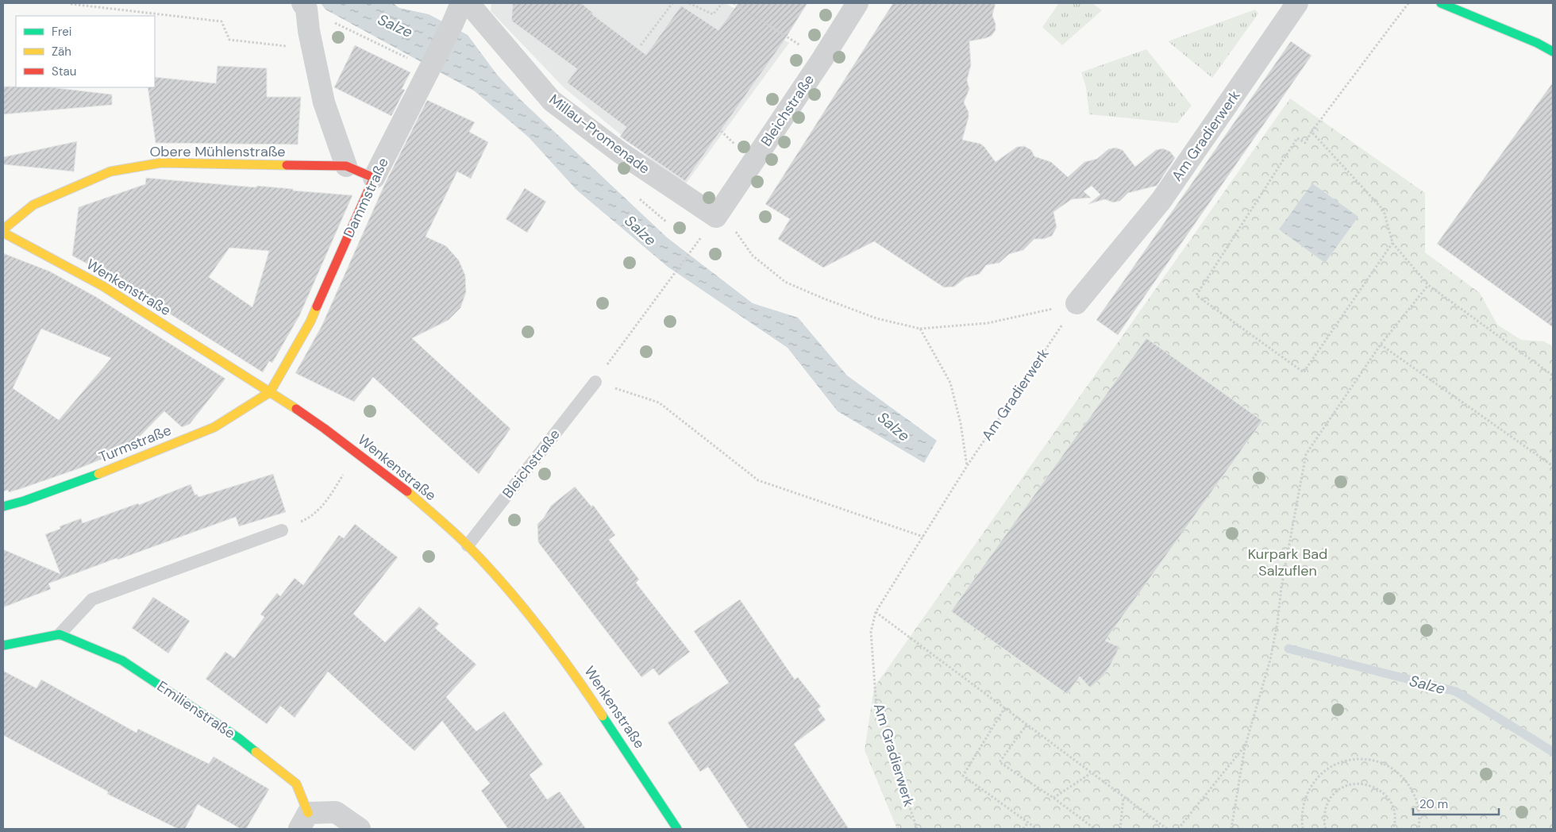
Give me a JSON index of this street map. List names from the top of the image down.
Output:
{
  "streets": {
    "street": [
      "Bleichstraße",
      "Millau-Promenade",
      "Am Gradierwerk",
      "Obere Mühlenstraße",
      "Dammstraße",
      "Wenkenstraße",
      "Turmstraße",
      "Emilienstraße"
    ]
  },
  "crossings": [
    ["Bleichstraße", "Millau-Promenade"],
    ["Bleichstraße", "Wenkenstraße"],
    ["Millau-Promenade", "Dammstraße"],
    ["Obere Mühlenstraße", "Dammstraße"],
    ["Obere Mühlenstraße", "Wenkenstraße"],
    ["Dammstraße", "Wenkenstraße"],
    ["Dammstraße", "Turmstraße"],
    ["Wenkenstraße", "Turmstraße"]
  ],
  "water": ["Salze"],
  "parks": ["Kurpark Bad Salzuflen"],
  "legend": ["Frei", "Zäh", "Stau"],
  "scale_bar": "20 m"
}
